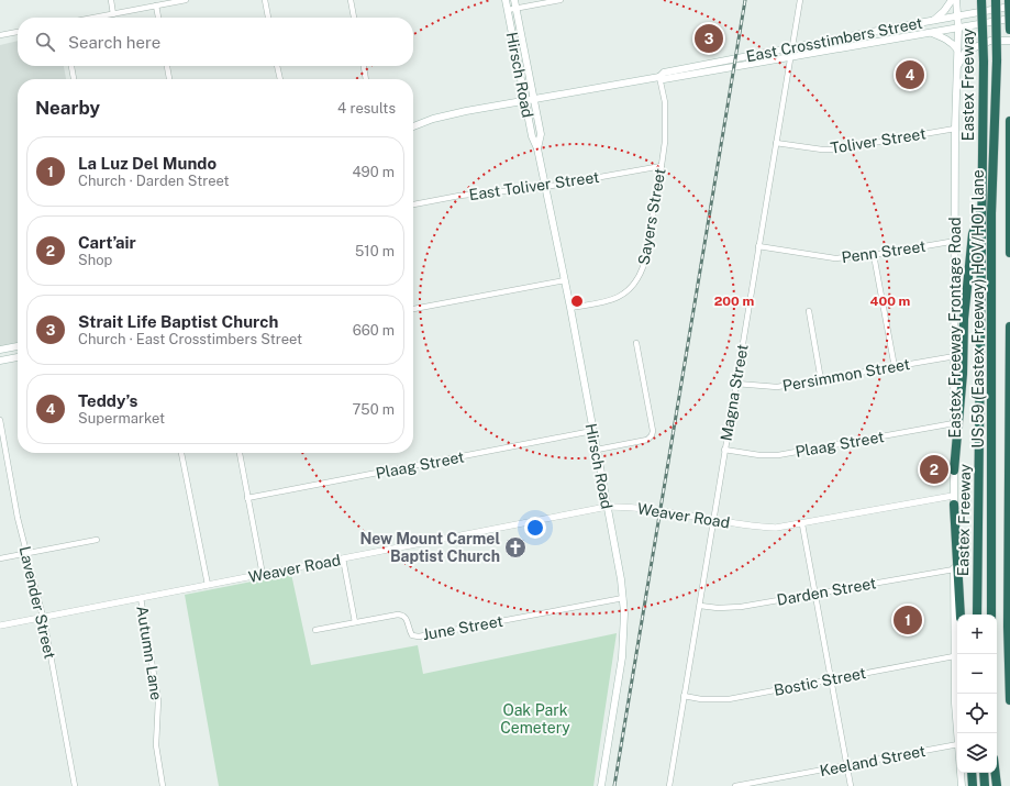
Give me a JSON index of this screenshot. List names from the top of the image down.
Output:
{
  "streets": {
    "highway": ["Eastex Freeway", "US 59 (Eastex Freeway) HOV/HOT lane"],
    "main road": ["East Crosstimbers Street", "Hirsch Road", "Eastex Freeway Frontage Road"],
    "street": [
      "Toliver Street",
      "East Toliver Street",
      "Sayers Street",
      "Penn Street",
      "Persimmon Street",
      "Magna Street",
      "Plaag Street",
      "Weaver Road",
      "Darden Street",
      "Lavender Street",
      "June Street",
      "Autumn Lane",
      "Bostic Street",
      "Keeland Street"
    ]
  },
  "crossings": [
    ["East Crosstimbers Street", "Hirsch Road"],
    ["East Crosstimbers Street", "Sayers Street"],
    ["East Crosstimbers Street", "Eastex Freeway Frontage Road"],
    ["East Crosstimbers Street", "Magna Street"],
    ["Hirsch Road", "East Toliver Street"],
    ["Hirsch Road", "Sayers Street"],
    ["Hirsch Road", "Plaag Street"],
    ["Hirsch Road", "Weaver Road"],
    ["Hirsch Road", "June Street"],
    ["Toliver Street", "Eastex Freeway Frontage Road"],
    ["Toliver Street", "Magna Street"],
    ["East Toliver Street", "Sayers Street"],
    ["Penn Street", "Eastex Freeway Frontage Road"],
    ["Penn Street", "Magna Street"],
    ["Eastex Freeway Frontage Road", "Persimmon Street"],
    ["Eastex Freeway Frontage Road", "Plaag Street"],
    ["Eastex Freeway Frontage Road", "Weaver Road"],
    ["Eastex Freeway Frontage Road", "Darden Street"],
    ["Eastex Freeway Frontage Road", "Bostic Street"],
    ["Persimmon Street", "Magna Street"],
    ["Magna Street", "Plaag Street"],
    ["Magna Street", "Weaver Road"],
    ["Magna Street", "Darden Street"],
    ["Magna Street", "Bostic Street"],
    ["Weaver Road", "Lavender Street"],
    ["Weaver Road", "Autumn Lane"]
  ],
  "parks": ["Oak Park Cemetery"],
  "places": {
    "church": ["New Mount Carmel Baptist Church"]
  },
  "page": {
    "search": "Search here",
    "pins": [
      "3",
      "4",
      "2",
      "1"
    ],
    "heading": ["Nearby", "4 results"],
    "list": [
      {
        "mark": "1",
        "name": "La Luz Del Mundo",
        "note": "Church · Darden Street",
        "value": "490 m"
      },
      {
        "mark": "2",
        "name": "Cart’air",
        "note": "Shop",
        "value": "510 m"
      },
      {
        "mark": "3",
        "name": "Strait Life Baptist Church",
        "note": "Church · East Crosstimbers Street",
        "value": "660 m"
      },
      {
        "mark": "4",
        "name": "Teddy’s",
        "note": "Supermarket",
        "value": "750 m"
      }
    ],
    "map_buttons": ["+", "−"]
  },
  "rings": ["200 m", "400 m"]
}
